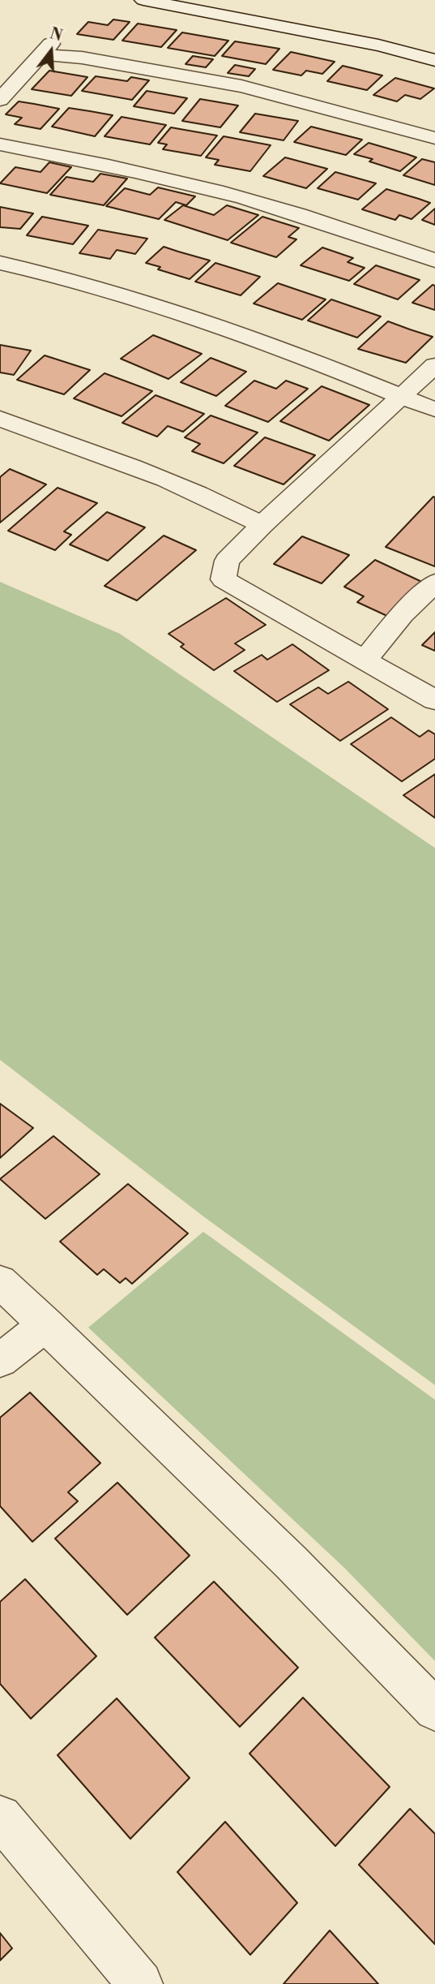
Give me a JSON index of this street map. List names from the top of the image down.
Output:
{
  "north": "top"
}
